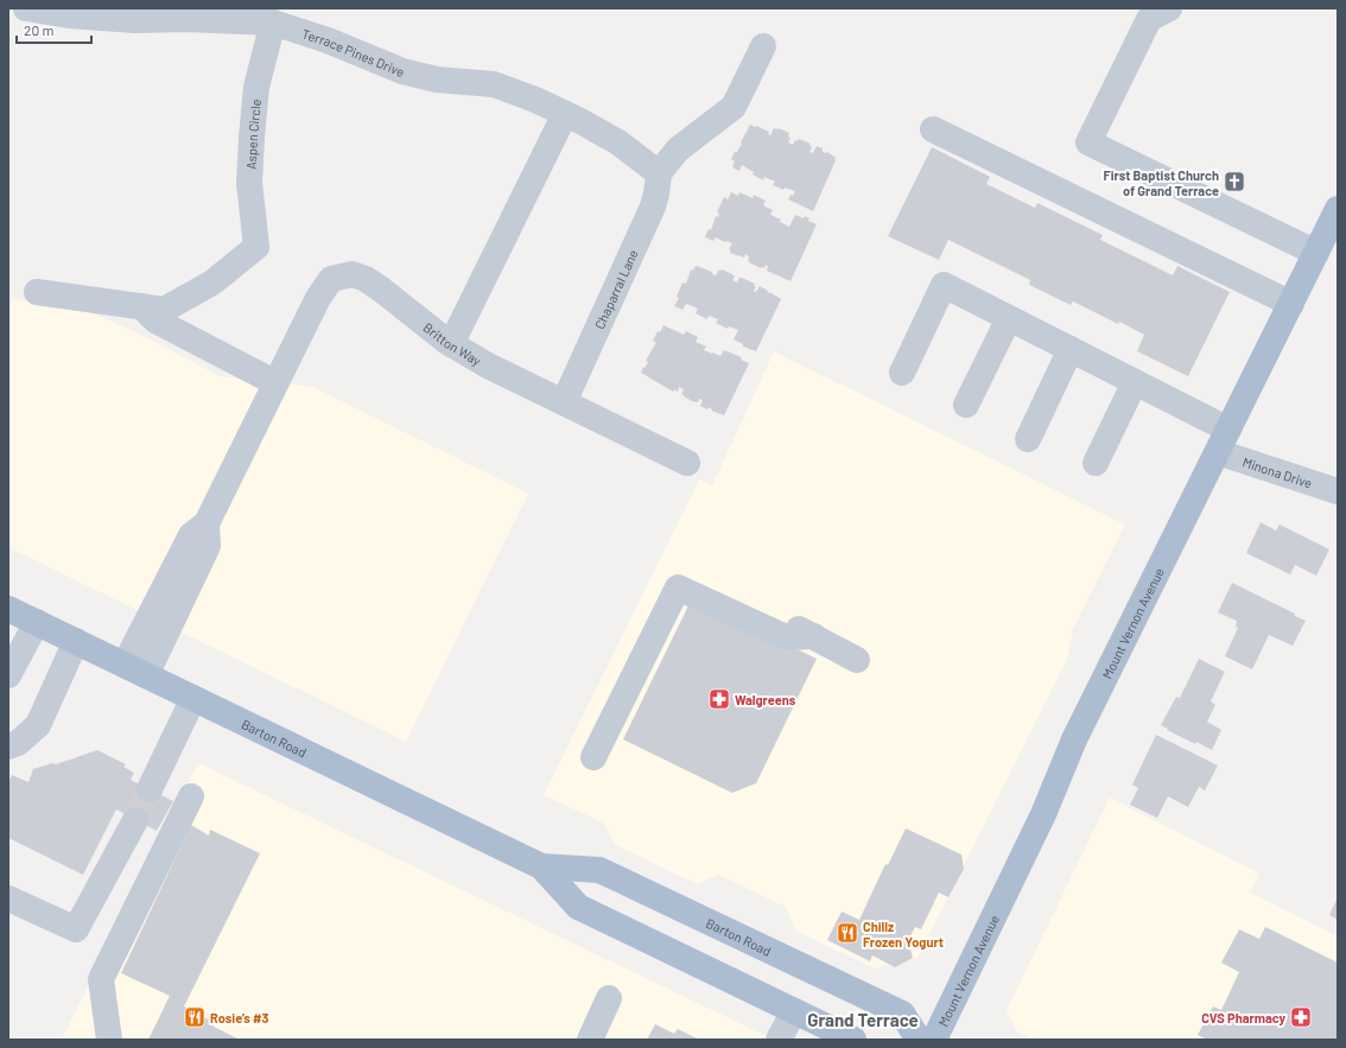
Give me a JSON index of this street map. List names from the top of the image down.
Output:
{
  "streets": {
    "main road": ["Mount Vernon Avenue", "Barton Road"],
    "street": [
      "Terrace Pines Drive",
      "Aspen Circle",
      "Chaparral Lane",
      "Britton Way",
      "Minona Drive"
    ]
  },
  "crossings": [
    ["Terrace Pines Drive", "Aspen Circle"],
    ["Terrace Pines Drive", "Chaparral Lane"],
    ["Chaparral Lane", "Britton Way"],
    ["Britton Way", "Barton Road"],
    ["Minona Drive", "Mount Vernon Avenue"]
  ],
  "districts": ["Grand Terrace"],
  "places": {
    "church": ["First Baptist Church of Grand Terrace"],
    "pharmacy": ["Walgreens", "CVS Pharmacy"],
    "restaurant": ["Chillz Frozen Yogurt", "Rosie’s #3"]
  },
  "scale_bar": "20 m"
}
